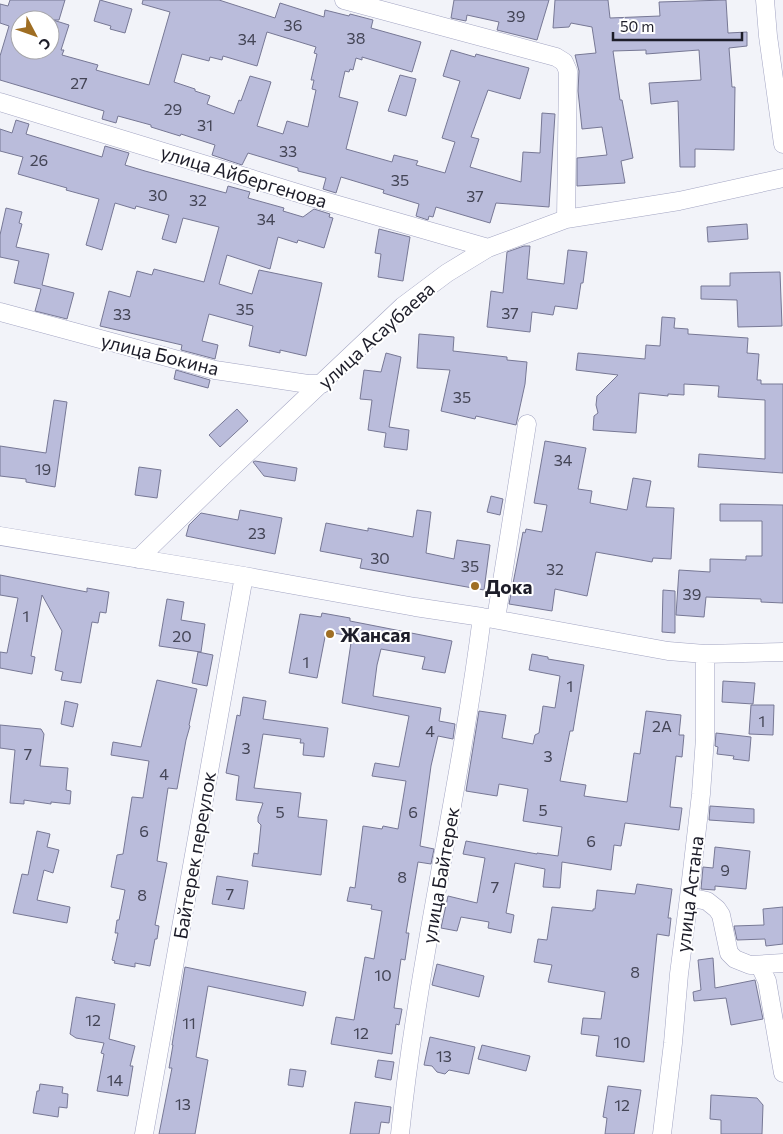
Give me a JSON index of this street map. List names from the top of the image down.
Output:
{
  "streets": {
    "street": [
      "улица Айбергенова",
      "улица Асаубаева",
      "улица Бокина",
      "Байтерек переулок",
      "улица Байтерек",
      "улица Астана"
    ]
  },
  "crossings": [
    ["улица Айбергенова", "улица Асаубаева"],
    ["улица Асаубаева", "улица Бокина"]
  ],
  "places": ["Дока", "Жансая"],
  "house_numbers": [
    "39",
    "36",
    "38",
    "34",
    "27",
    "29",
    "31",
    "33",
    "26",
    "35",
    "30",
    "37",
    "32",
    "34",
    "35",
    "37",
    "33",
    "35",
    "34",
    "19",
    "23",
    "30",
    "35",
    "32",
    "39",
    "1",
    "20",
    "1",
    "1",
    "1",
    "2А",
    "4",
    "3",
    "7",
    "3",
    "4",
    "5",
    "5",
    "6",
    "6",
    "6",
    "9",
    "8",
    "7",
    "7",
    "8",
    "8",
    "10",
    "12",
    "11",
    "12",
    "10",
    "13",
    "14",
    "13",
    "12"
  ],
  "scale_bar": "50 m",
  "north": "bottom right"
}
